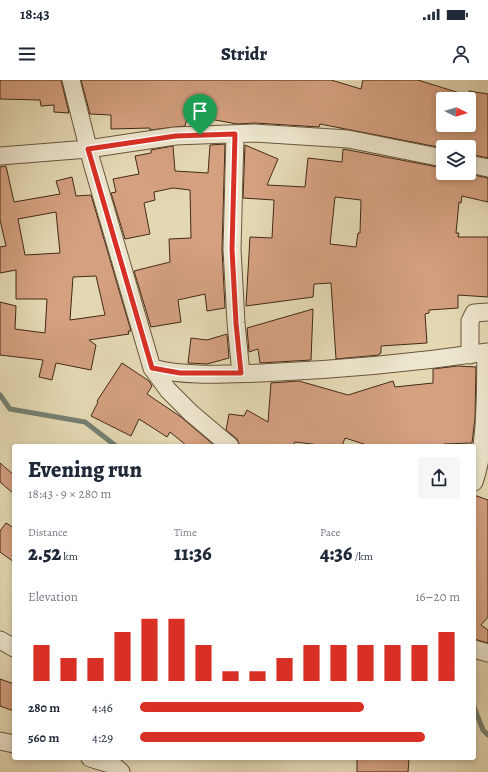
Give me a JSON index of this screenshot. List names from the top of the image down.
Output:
{
  "north": "right",
  "page": {
    "status": "18:43",
    "header": "Stridr",
    "heading": ["Evening run", "18:43 · 9 × 280 m"],
    "stats": [
      ["Distance", "2.52 km"],
      ["Time", "11:36"],
      ["Pace", "4:36 /km"]
    ],
    "chart": ["Elevation", "16–20 m"],
    "list": [
      {
        "name": "280 m",
        "note": "4:46"
      },
      {
        "name": "560 m",
        "note": "4:29"
      }
    ]
  }
}
